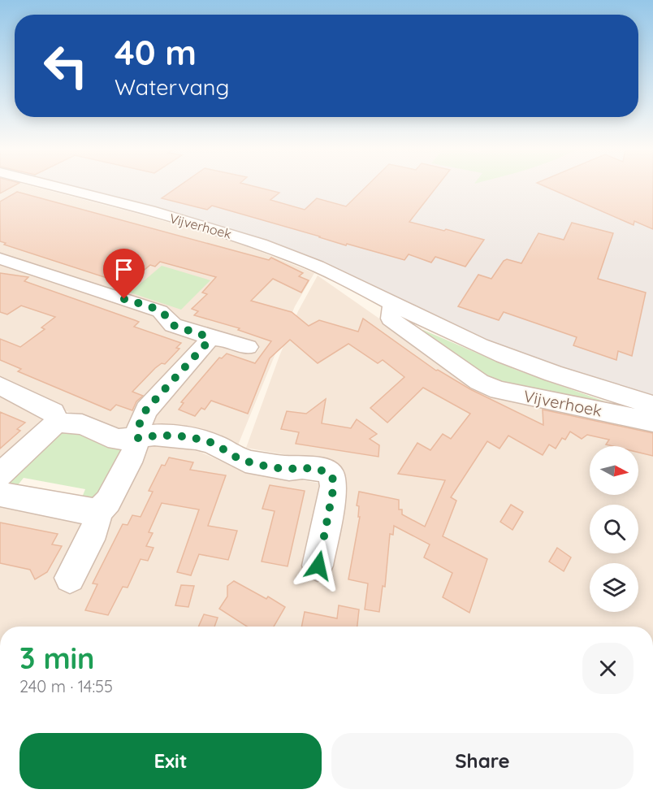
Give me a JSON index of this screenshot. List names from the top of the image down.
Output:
{
  "streets": {
    "street": ["Vijverhoek"]
  },
  "north": "right",
  "page": {
    "turn": ["40 m", "Watervang"],
    "heading": ["3 min", "240 m · 14:55"],
    "buttons": ["Exit", "Share"]
  }
}
